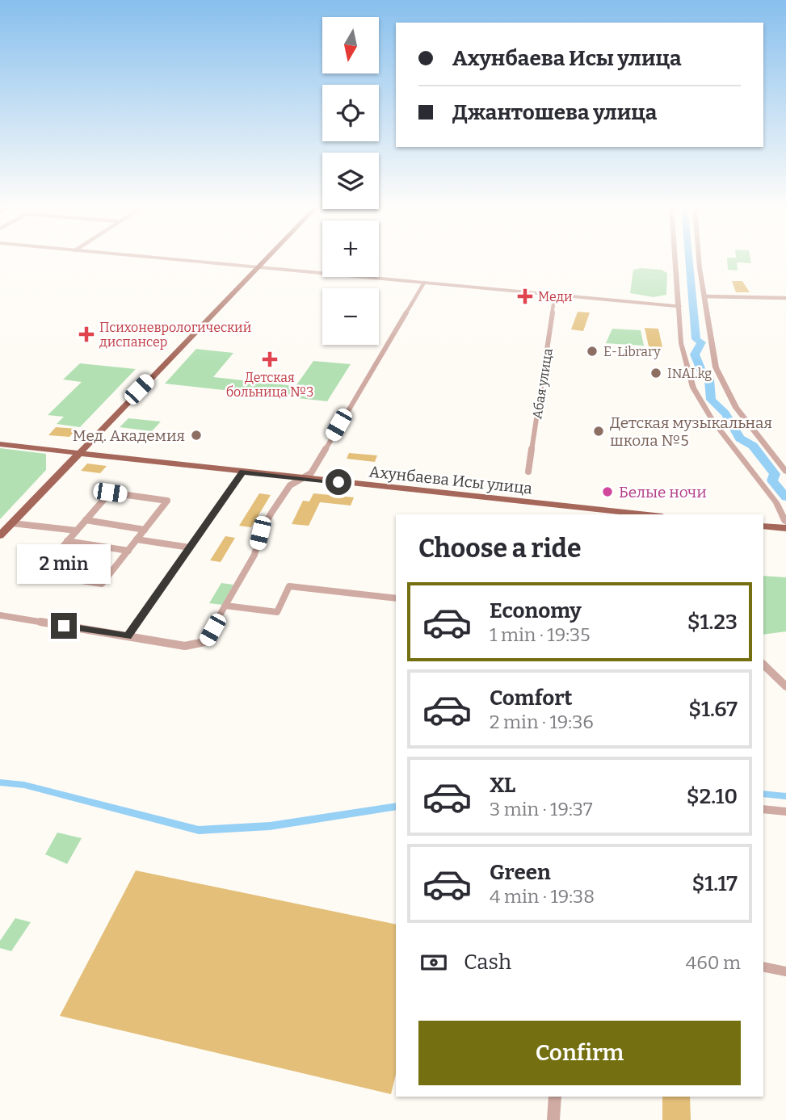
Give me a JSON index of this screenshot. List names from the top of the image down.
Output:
{
  "streets": {
    "main road": ["Ахунбаева Исы улица"],
    "street": ["Абая улица"]
  },
  "places": {
    "health": ["Меди", "Психоневрологический диспансер", "Детская больница №3"],
    "other": [
      "E-Library",
      "INAI.kg",
      "Детская музыкальная школа №5",
      "Мед. Академия",
      "Белые ночи"
    ]
  },
  "north": "bottom",
  "page": {
    "map_buttons": ["+", "−"],
    "banner": ["Ахунбаева Исы улица", "Джантошева улица"],
    "heading": "Choose a ride",
    "bubble": "2 min",
    "list": [
      {
        "name": "Economy",
        "note": "1 min · 19:35",
        "value": "$1.23"
      },
      {
        "name": "Comfort",
        "note": "2 min · 19:36",
        "value": "$1.67"
      },
      {
        "name": "XL",
        "note": "3 min · 19:37",
        "value": "$2.10"
      },
      {
        "name": "Green",
        "note": "4 min · 19:38",
        "value": "$1.17"
      }
    ],
    "pay": ["Cash", "460 m"],
    "buttons": "Confirm"
  }
}
